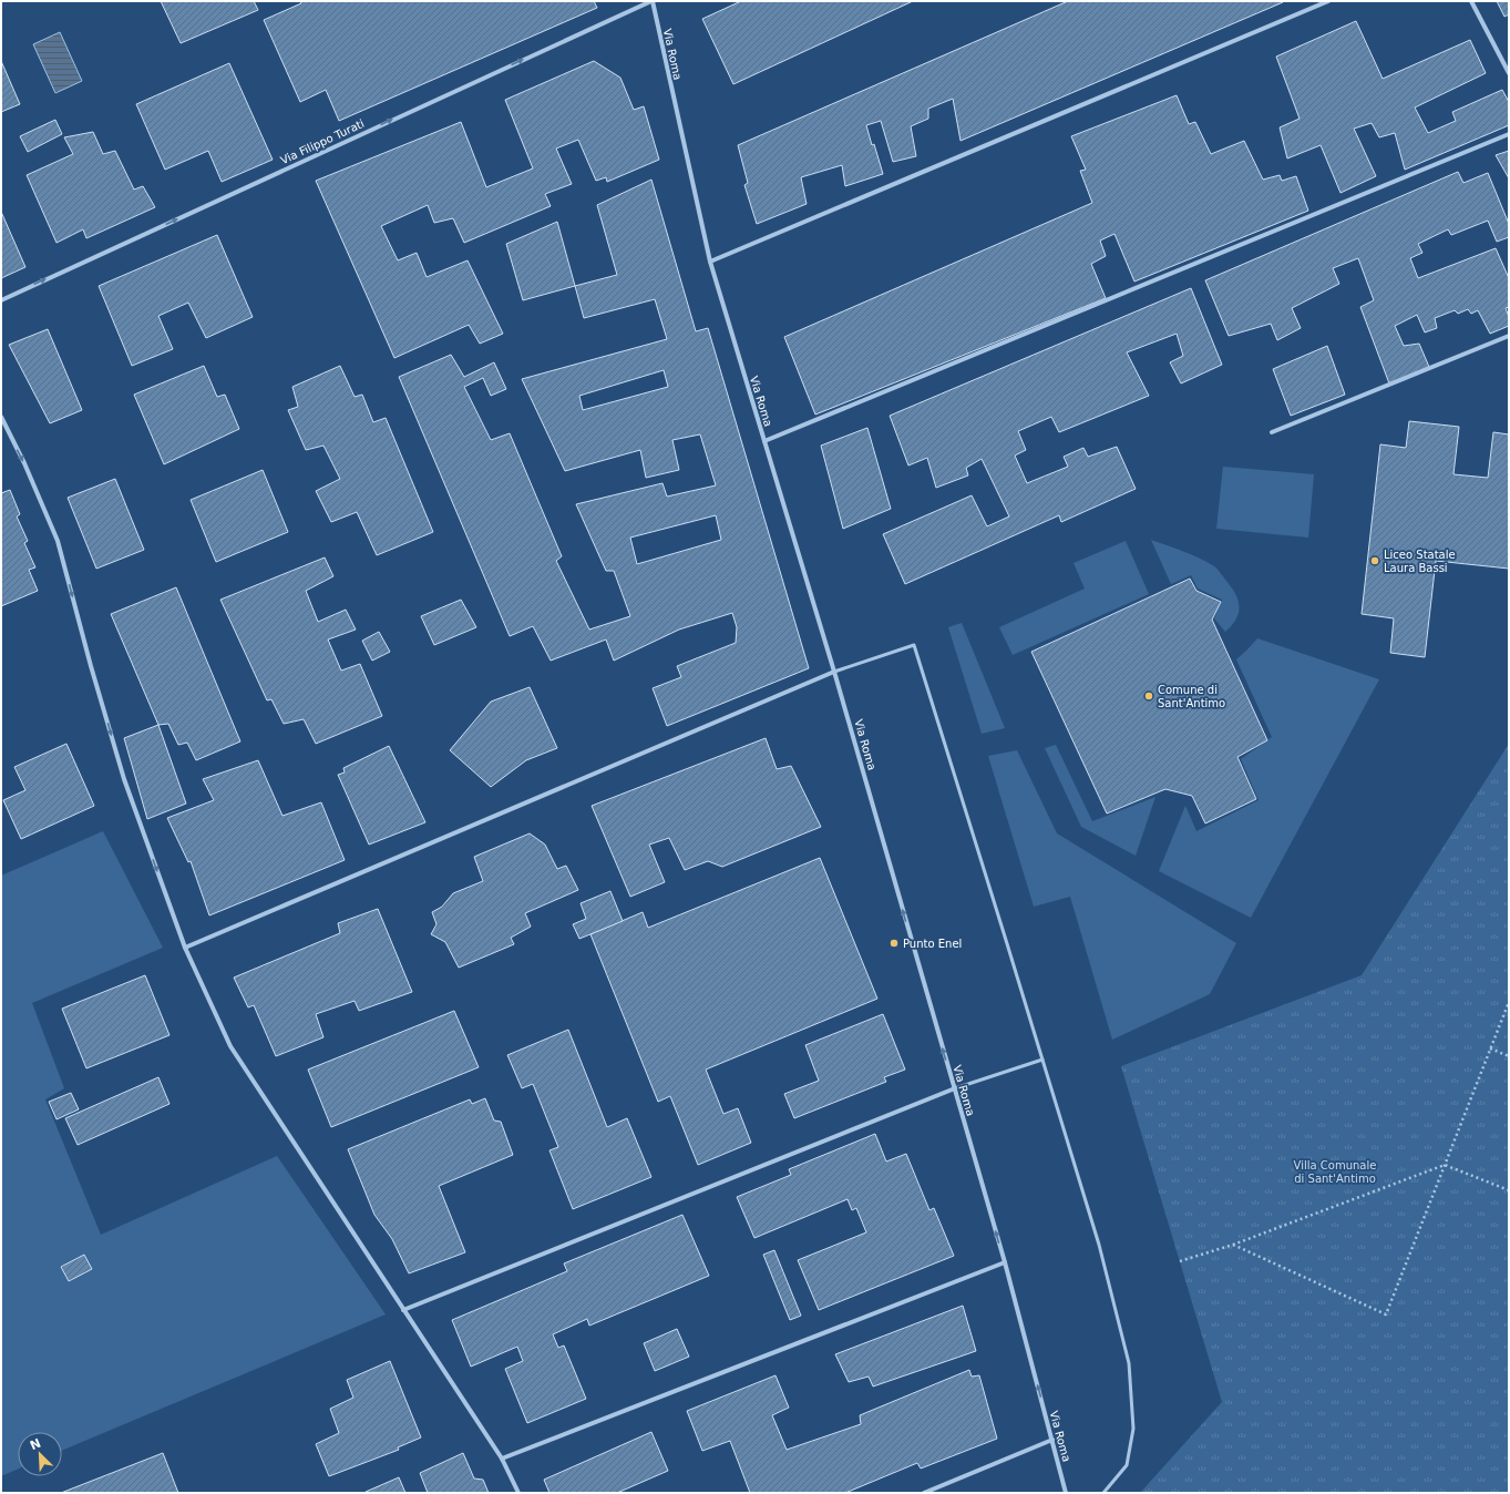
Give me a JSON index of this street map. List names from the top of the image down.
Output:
{
  "streets": {
    "street": ["Via Roma", "Via Filippo Turati"]
  },
  "crossings": [
    ["Via Roma", "Via Filippo Turati"]
  ],
  "one_way": ["Via Roma", "Via Filippo Turati"],
  "parks": ["Villa Comunale di Sant'Antimo"],
  "places": ["Liceo Statale Laura Bassi", "Comune di Sant'Antimo", "Punto Enel"],
  "north": "top left"
}
